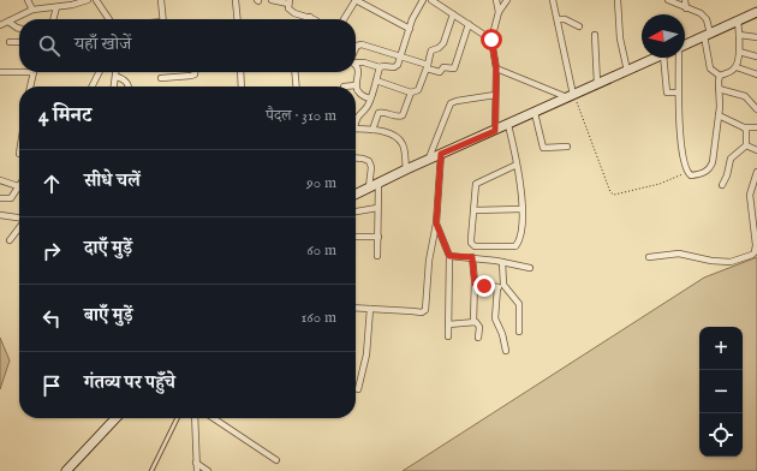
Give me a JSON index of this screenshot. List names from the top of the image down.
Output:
{
  "north": "left",
  "page": {
    "search": "यहाँ खोजें",
    "heading": ["4 मिनट", "पैदल · 310 m"],
    "list": [
      ["सीधे चलें", "90 m"],
      ["दाएँ मुड़ें", "60 m"],
      ["बाएँ मुड़ें", "160 m"],
      "गंतव्य पर पहुँचे"
    ],
    "map_buttons": ["+", "−"]
  }
}
